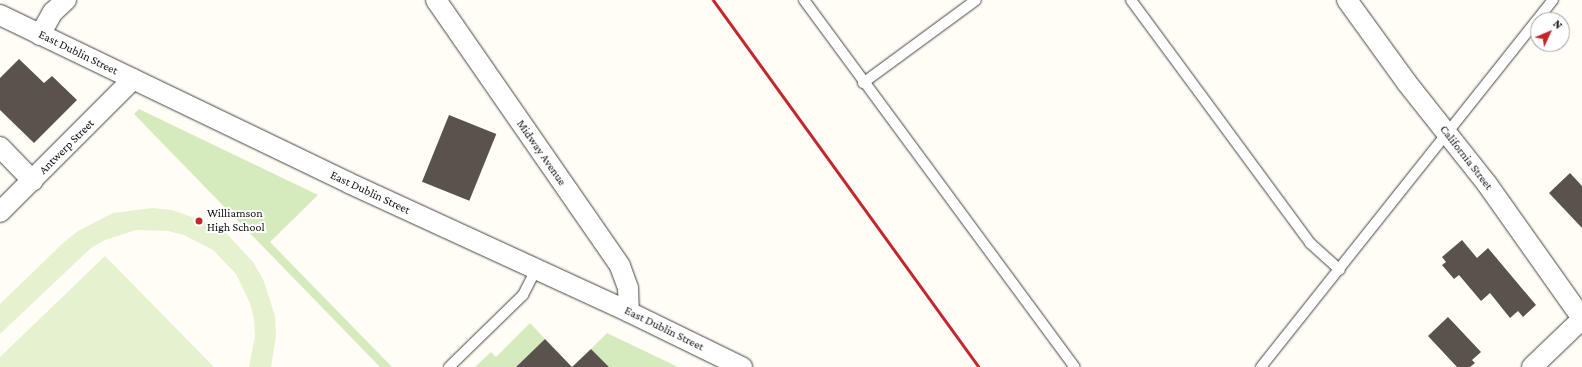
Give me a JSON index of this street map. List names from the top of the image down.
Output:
{
  "streets": {
    "street": [
      "East Dublin Street",
      "Antwerp Street",
      "Midway Avenue",
      "California Street"
    ]
  },
  "crossings": [
    ["East Dublin Street", "Antwerp Street"],
    ["East Dublin Street", "Midway Avenue"]
  ],
  "places": ["Williamson High School"],
  "north": "top right"
}
